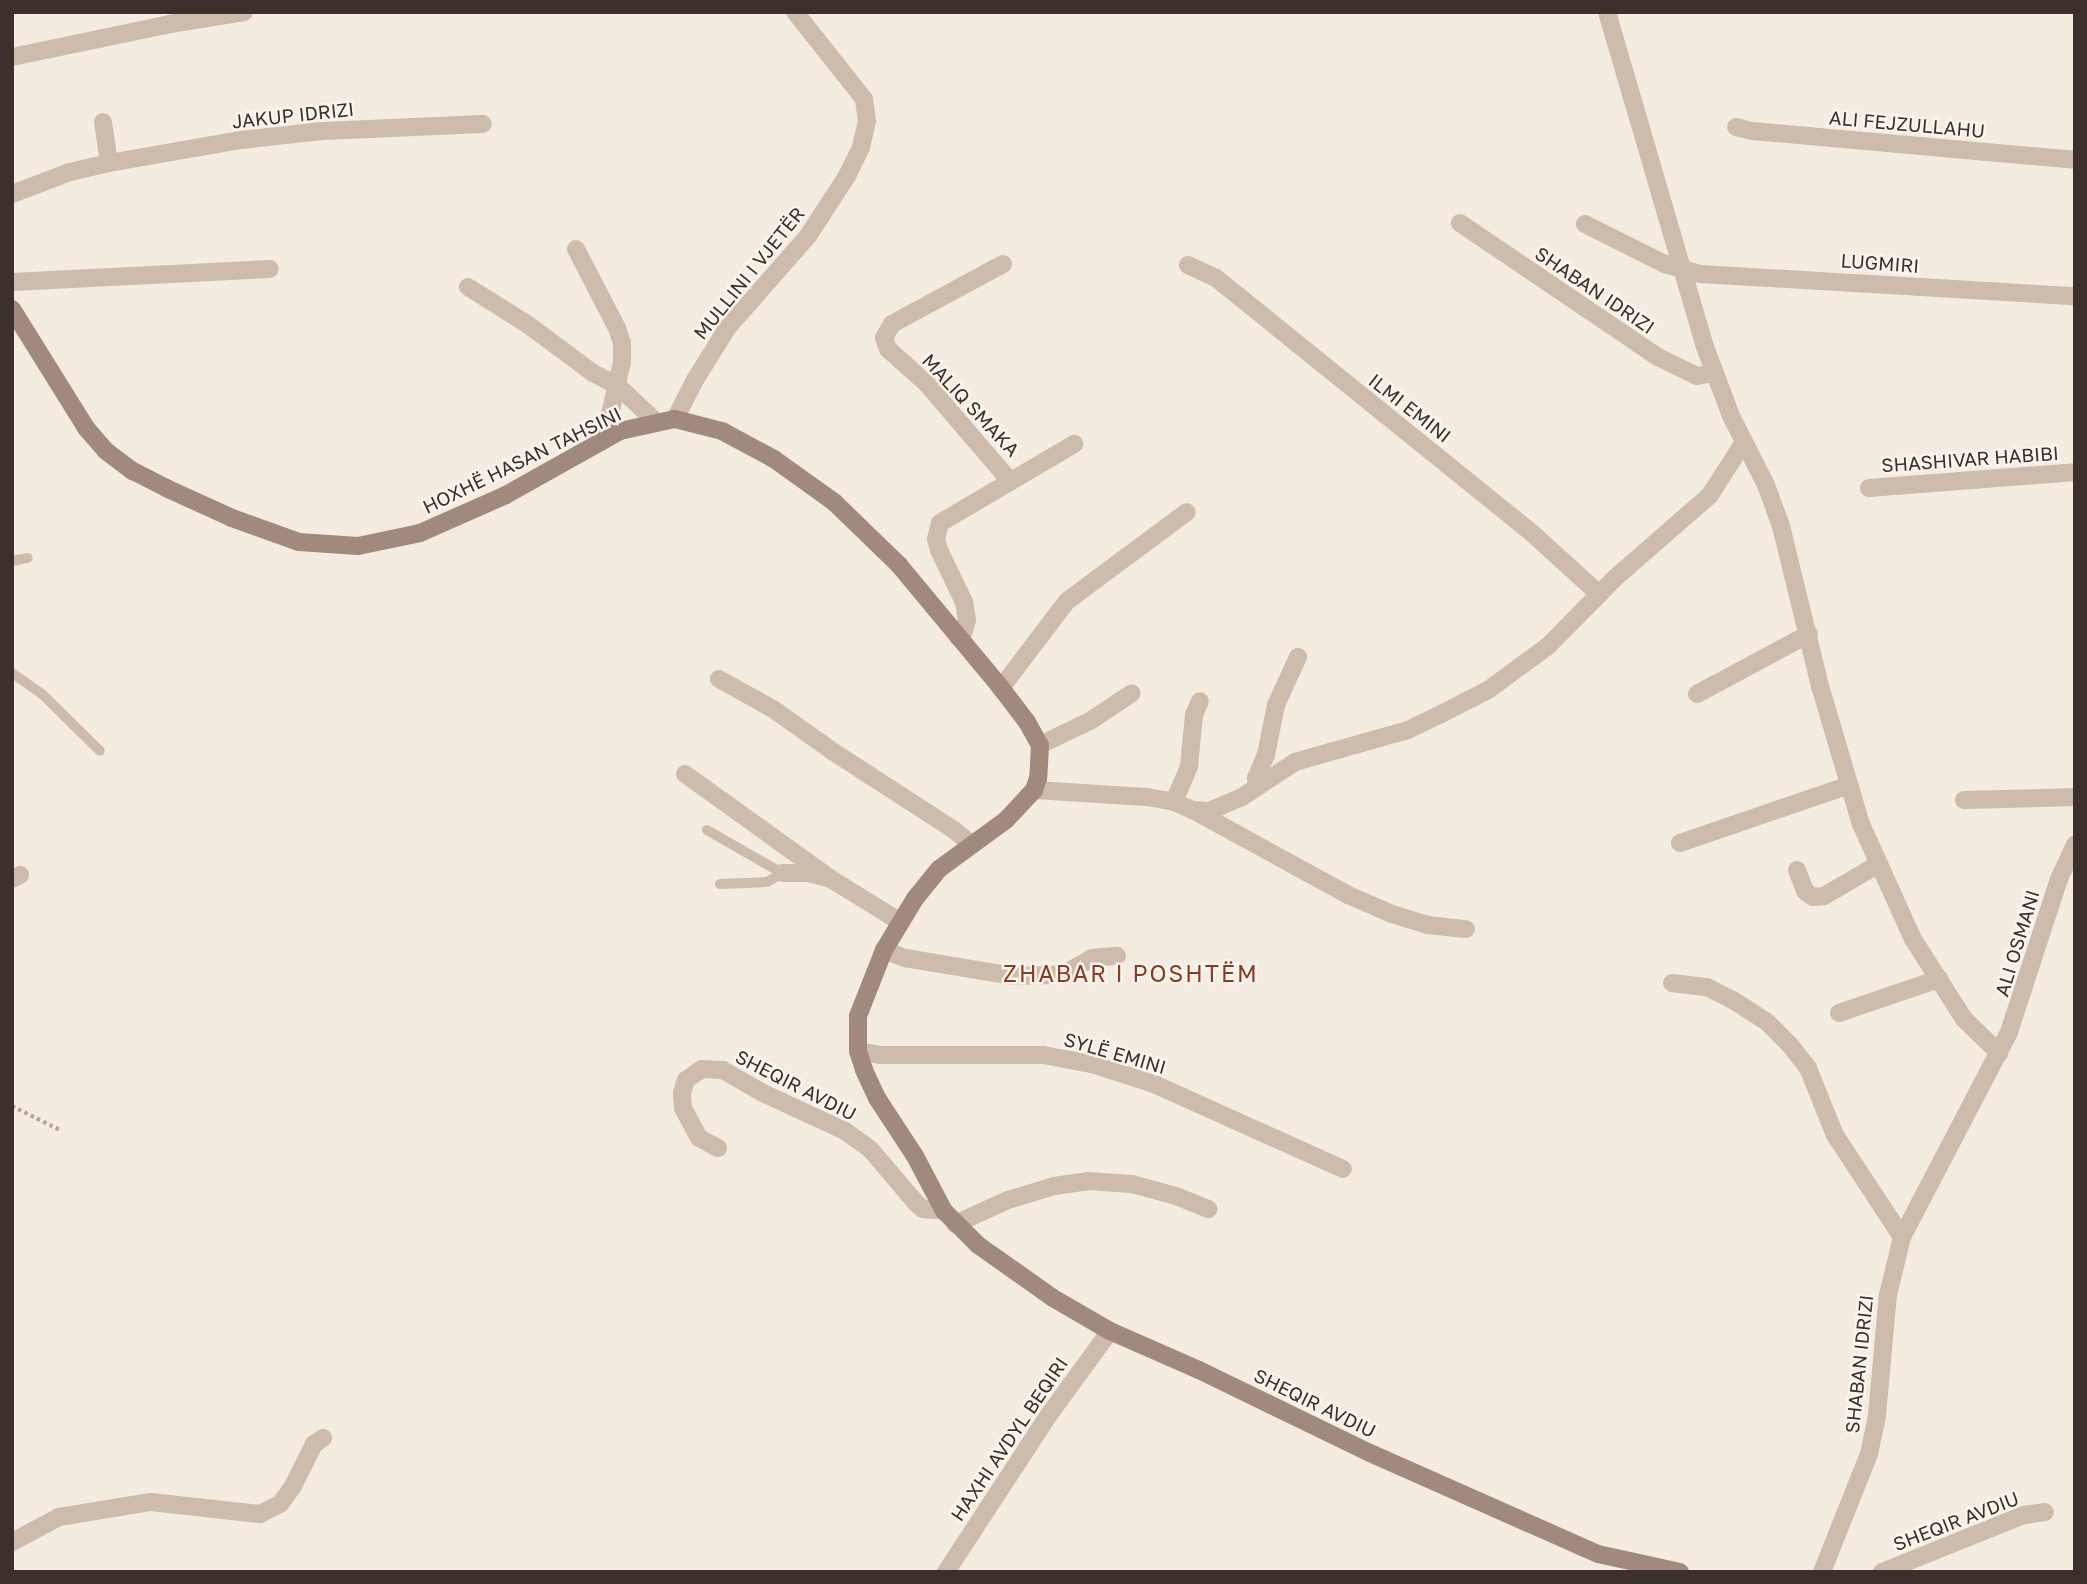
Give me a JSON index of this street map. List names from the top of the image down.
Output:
{
  "streets": {
    "street": [
      "JAKUP IDRIZI",
      "ALI FEJZULLAHU",
      "LUGMIRI",
      "MULLINI I VJETËR",
      "SHABAN IDRIZI",
      "MALIQ SMAKA",
      "ILMI EMINI",
      "SHASHIVAR HABIBI",
      "HOXHË HASAN TAHSINI",
      "ALI OSMANI",
      "SYLË EMINI",
      "SHEQIR AVDIU",
      "HAXHI AVDYL BEQIRI"
    ]
  },
  "crossings": [
    ["MULLINI I VJETËR", "HOXHË HASAN TAHSINI"],
    ["SHABAN IDRIZI", "ALI OSMANI"],
    ["MALIQ SMAKA", "HOXHË HASAN TAHSINI"],
    ["SYLË EMINI", "SHEQIR AVDIU"],
    ["SHEQIR AVDIU", "HAXHI AVDYL BEQIRI"]
  ],
  "districts": ["ZHABAR I POSHTËM"]
}
